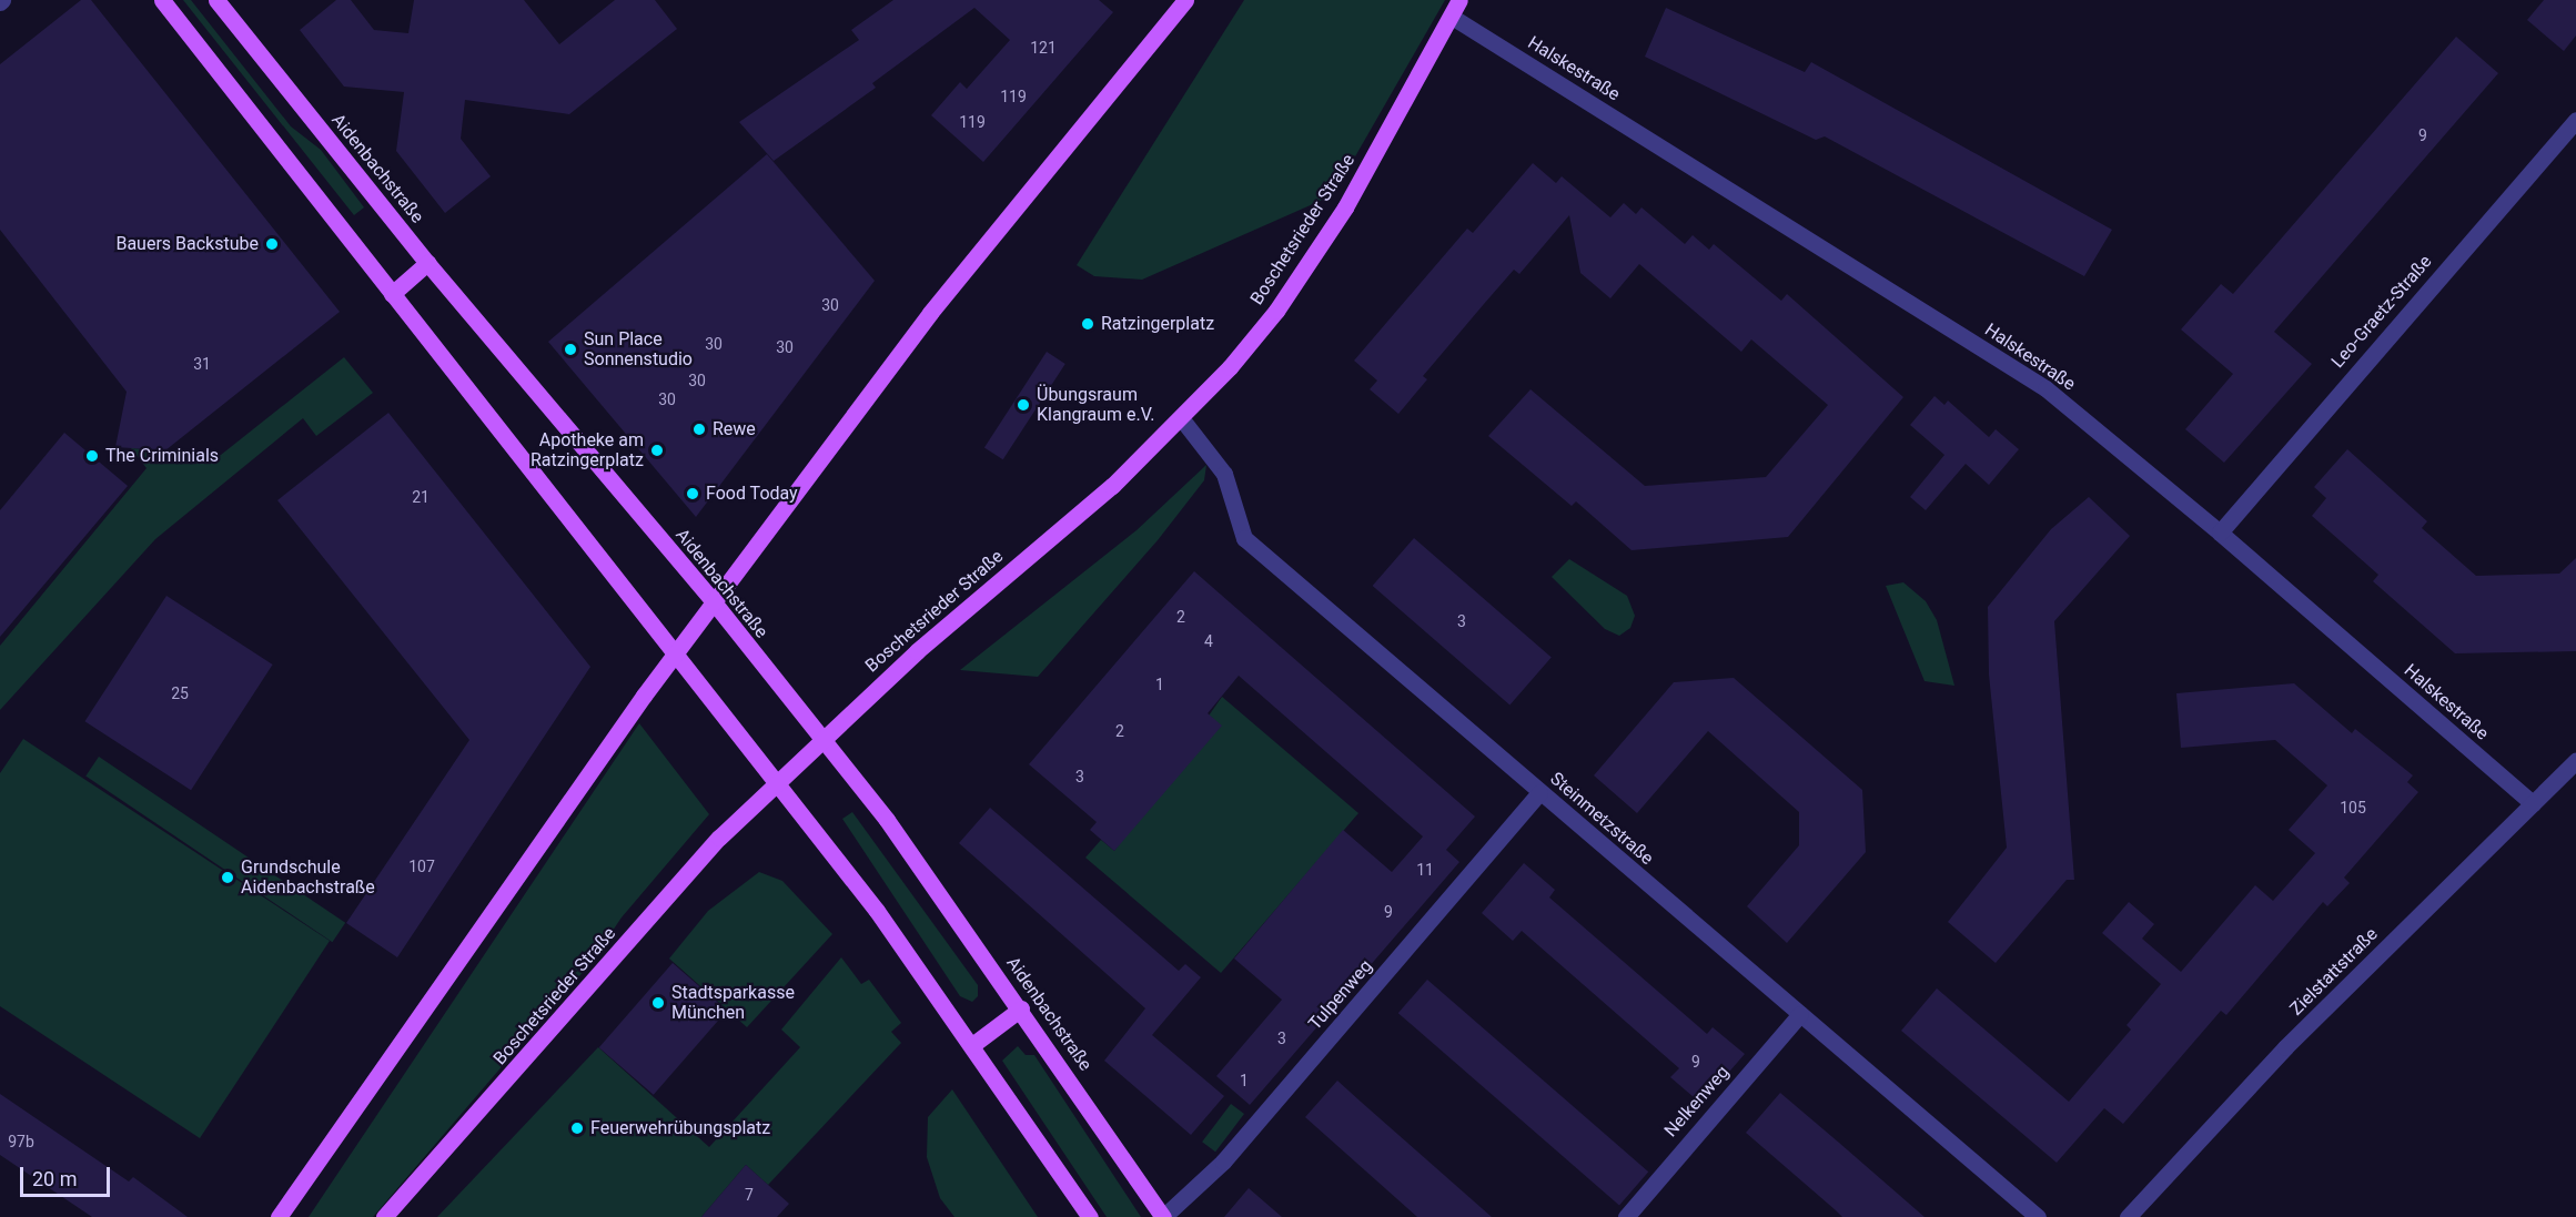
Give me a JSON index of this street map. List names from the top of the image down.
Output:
{
  "streets": {
    "main road": ["Aidenbachstraße", "Boschetsrieder Straße"],
    "street": [
      "Halskestraße",
      "Leo-Graetz-Straße",
      "Steinmetzstraße",
      "Zielstattstraße",
      "Tulpenweg",
      "Nelkenweg"
    ]
  },
  "crossings": [
    ["Halskestraße", "Boschetsrieder Straße"],
    ["Halskestraße", "Leo-Graetz-Straße"],
    ["Halskestraße", "Zielstattstraße"],
    ["Aidenbachstraße", "Boschetsrieder Straße"],
    ["Aidenbachstraße", "Tulpenweg"],
    ["Boschetsrieder Straße", "Steinmetzstraße"],
    ["Steinmetzstraße", "Tulpenweg"],
    ["Steinmetzstraße", "Nelkenweg"]
  ],
  "places": [
    "Bauers Backstube",
    "Ratzingerplatz",
    "Sun Place Sonnenstudio",
    "Übungsraum Klangraum e.V.",
    "Rewe",
    "Apotheke am Ratzingerplatz",
    "The Criminials",
    "Food Today",
    "Grundschule Aidenbachstraße",
    "Stadtsparkasse München",
    "Feuerwehrübungsplatz"
  ],
  "house_numbers": [
    "121",
    "119",
    "119",
    "9",
    "30",
    "30",
    "30",
    "31",
    "30",
    "30",
    "21",
    "2",
    "3",
    "4",
    "1",
    "25",
    "2",
    "3",
    "105",
    "107",
    "11",
    "9",
    "3",
    "9",
    "1",
    "97b",
    "7"
  ],
  "scale_bar": "20 m"
}
